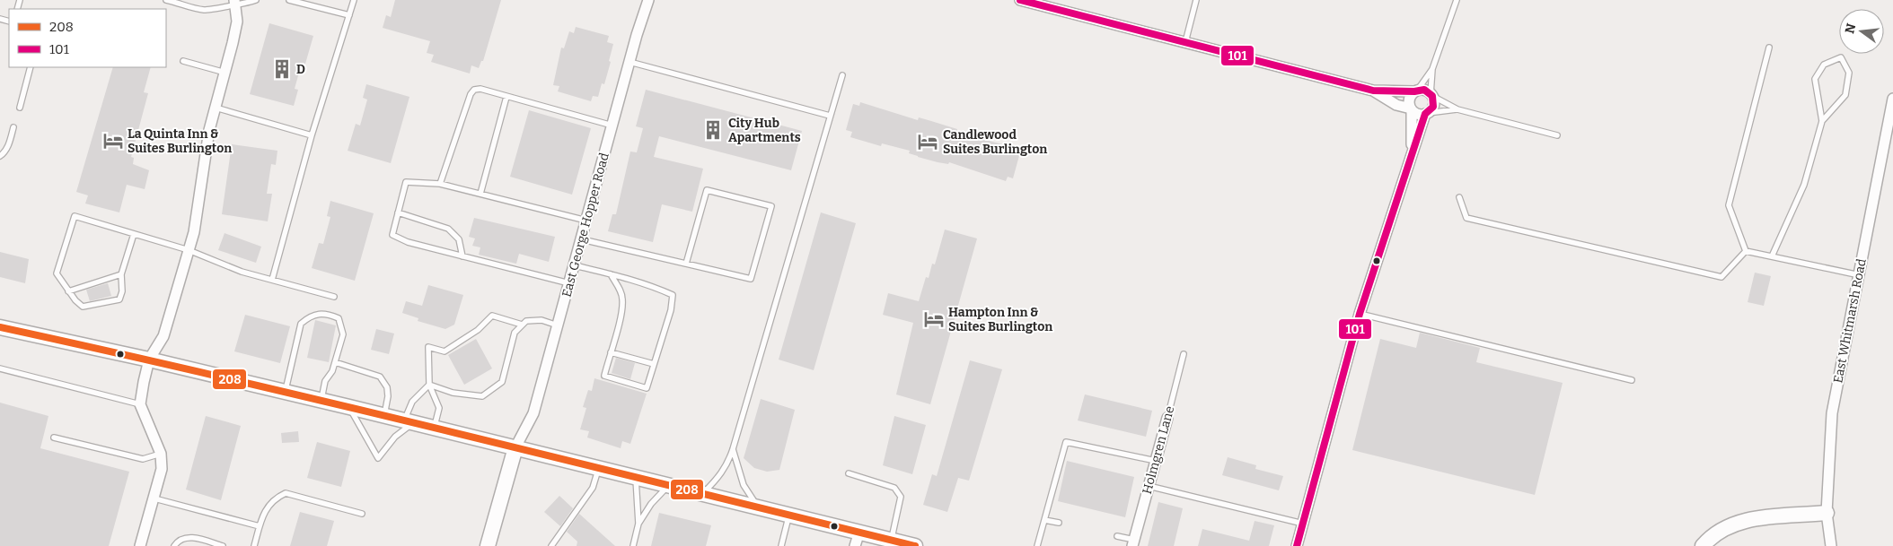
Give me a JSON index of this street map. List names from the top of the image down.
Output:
{
  "streets": {
    "street": ["East George Hopper Road", "East Whitmarsh Road", "Holmgren Lane"]
  },
  "places": {
    "building": ["D", "City Hub Apartments"],
    "hotel": ["La Quinta Inn & Suites Burlington", "Candlewood Suites Burlington", "Hampton Inn & Suites Burlington"]
  },
  "lines": ["transit line 101", "transit line 208"],
  "legend": ["208", "101"],
  "north": "left"
}
